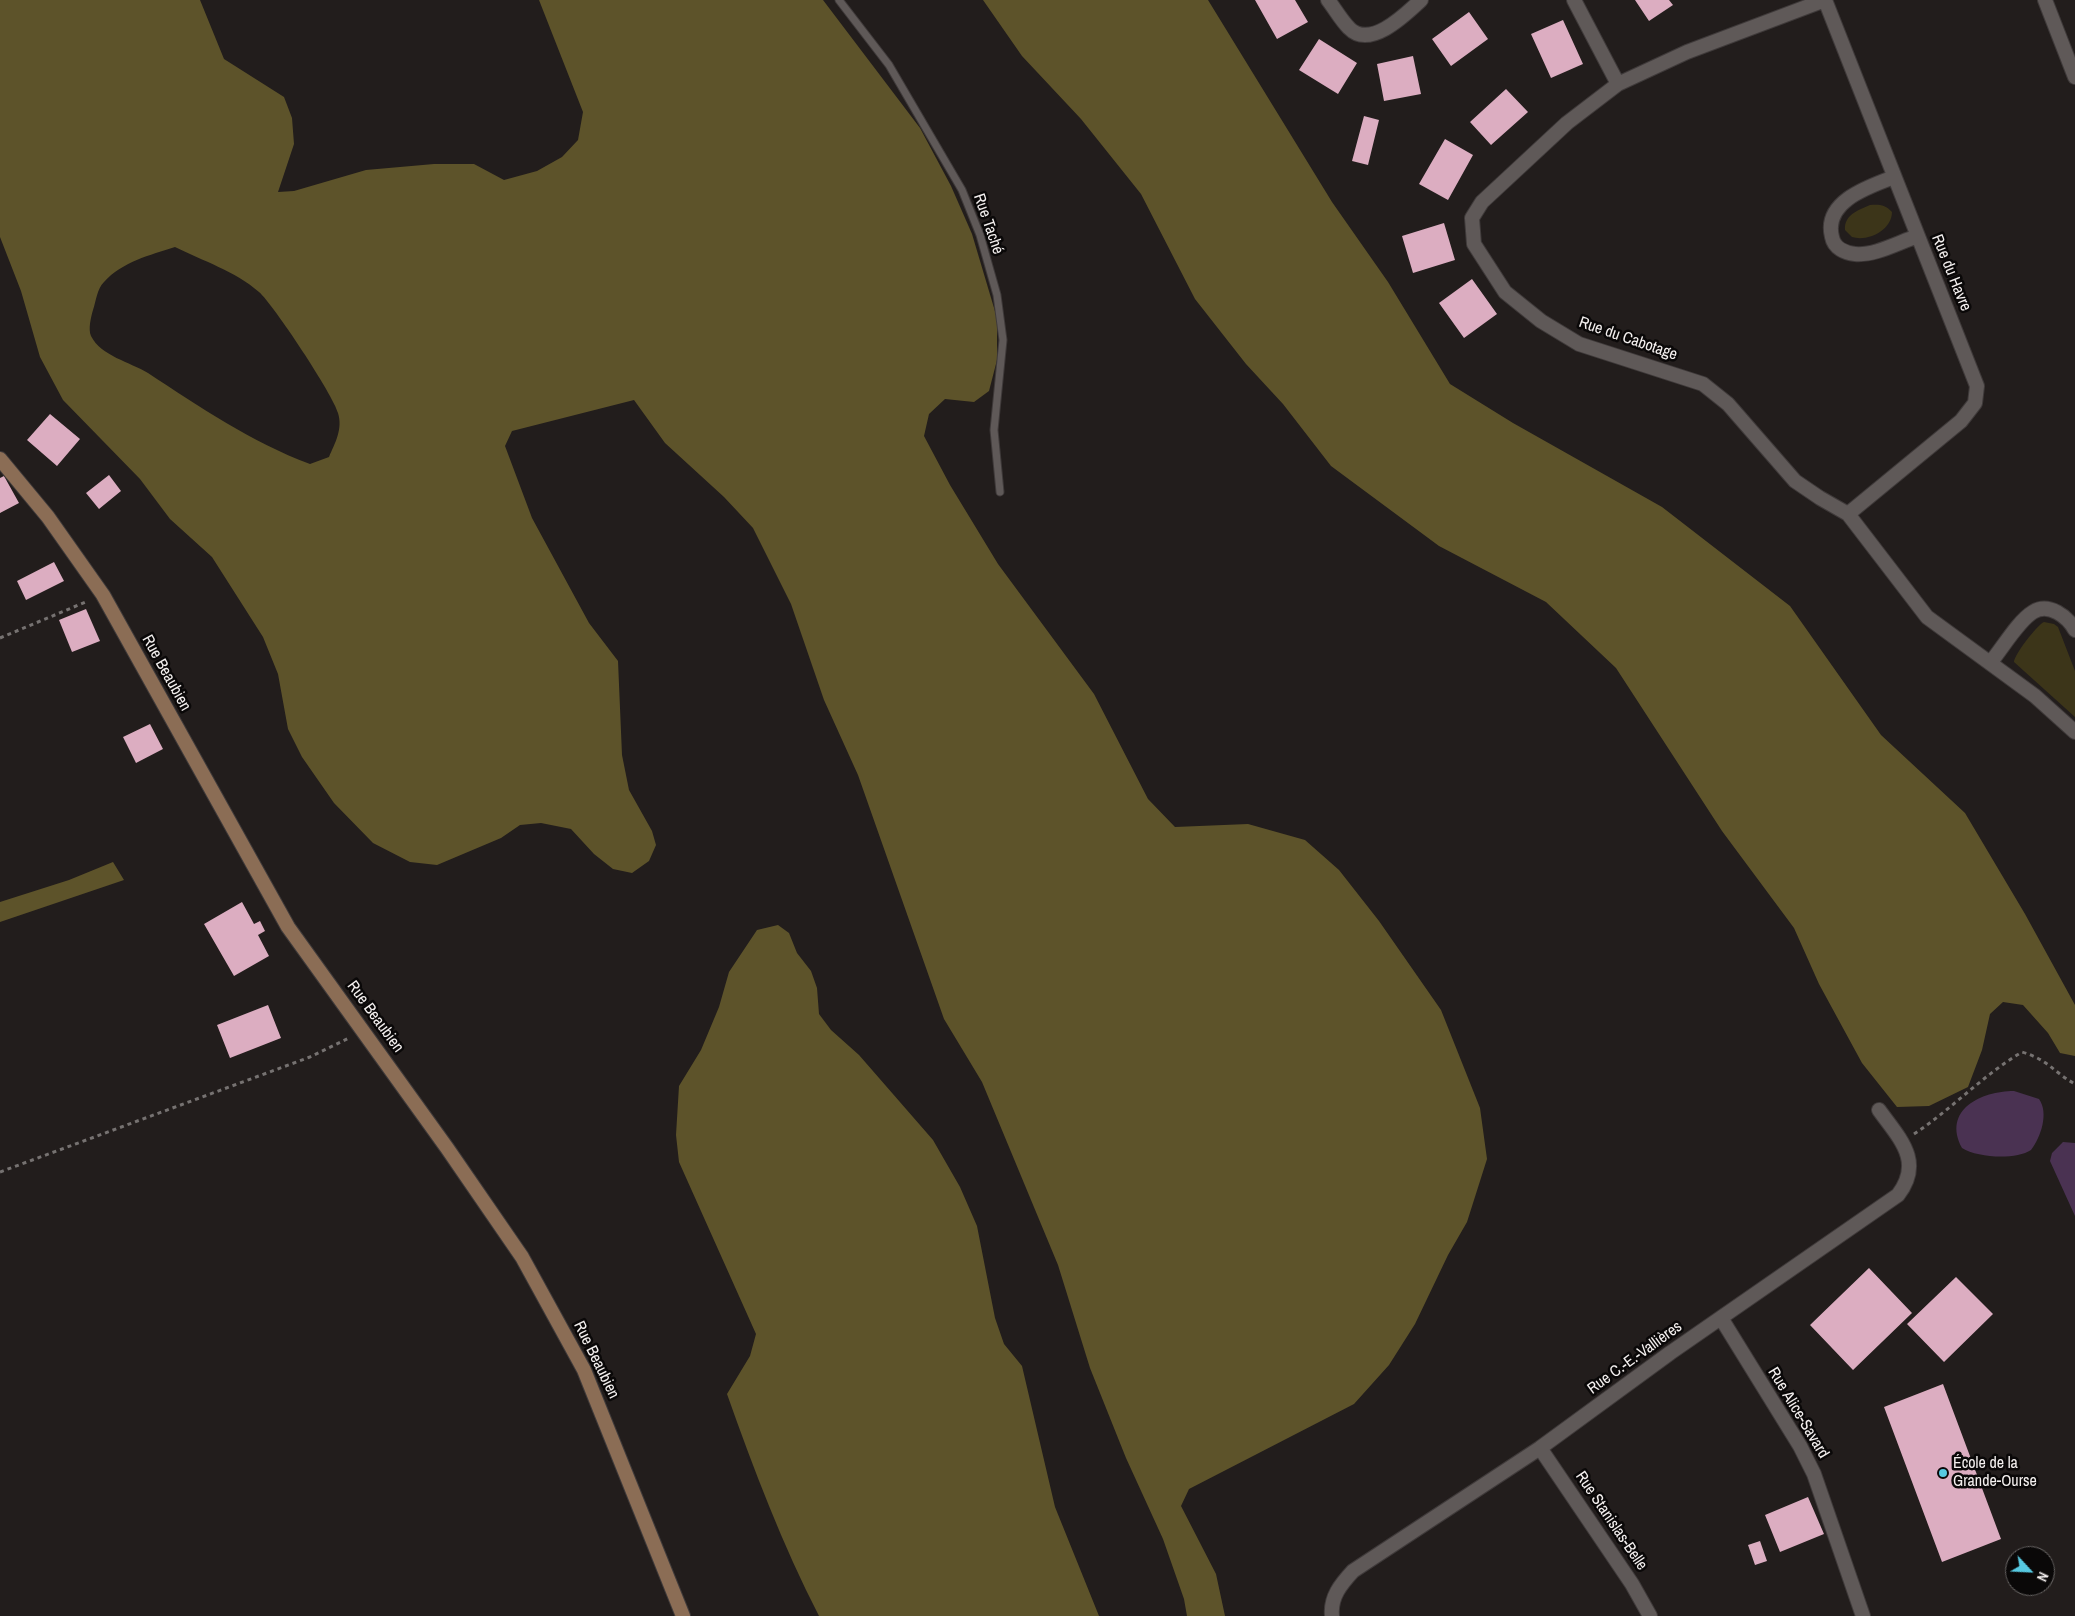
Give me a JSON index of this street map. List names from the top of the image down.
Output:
{
  "streets": {
    "main road": ["Rue Beaubien"],
    "street": [
      "Rue du Havre",
      "Rue du Cabotage",
      "Rue C.-E.-Vallières",
      "Rue Alice-Savard",
      "Rue Stanislas-Belle"
    ],
    "lane": ["Rue Taché"]
  },
  "crossings": [
    ["Rue du Havre", "Rue du Cabotage"],
    ["Rue C.-E.-Vallières", "Rue Alice-Savard"],
    ["Rue C.-E.-Vallières", "Rue Stanislas-Belle"]
  ],
  "places": ["École de la Grande-Ourse"],
  "north": "bottom right"
}
